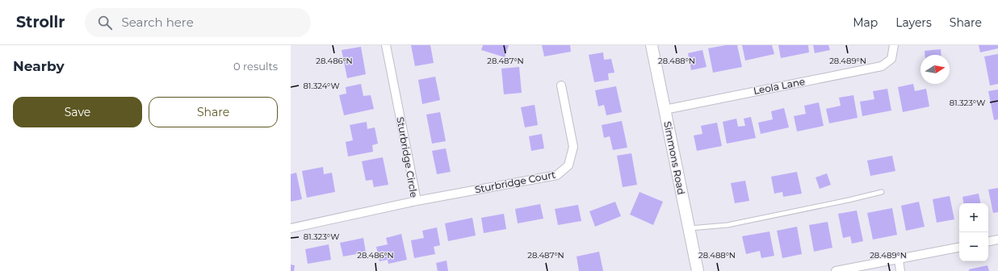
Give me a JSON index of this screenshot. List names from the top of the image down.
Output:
{
  "streets": {
    "street": [
      "Leola Lane",
      "Sturbridge Circle",
      "Simmons Road",
      "Sturbridge Court"
    ]
  },
  "crossings": [
    ["Leola Lane", "Simmons Road"],
    ["Sturbridge Circle", "Sturbridge Court"]
  ],
  "north": "right",
  "page": {
    "header": "Strollr",
    "search": "Search here",
    "nav": ["Map", "Layers", "Share"],
    "heading": ["Nearby", "0 results"],
    "buttons": ["Save", "Share"],
    "map_buttons": ["+", "−"]
  },
  "coordinates": [
    "28.486°N",
    "28.487°N",
    "28.488°N",
    "28.489°N",
    "81.324°W",
    "81.323°W"
  ]
}
